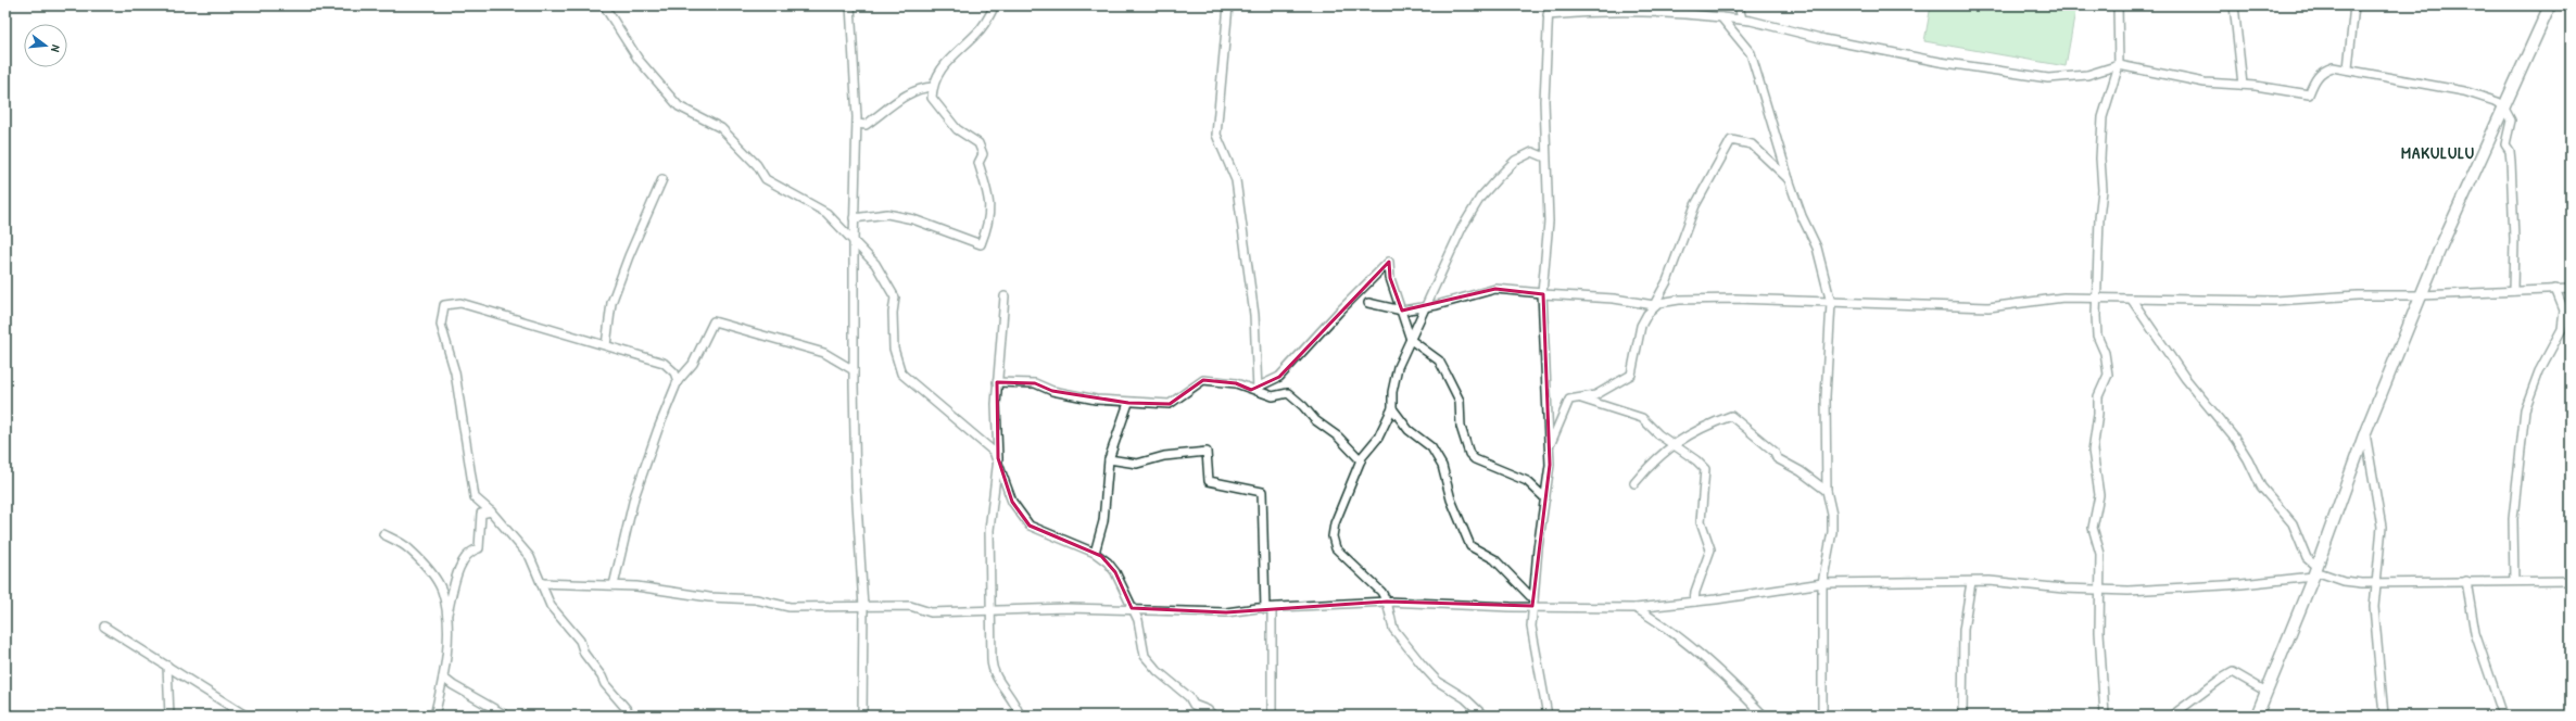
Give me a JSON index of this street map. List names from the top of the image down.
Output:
{
  "districts": ["MAKULULU"],
  "north": "right"
}
